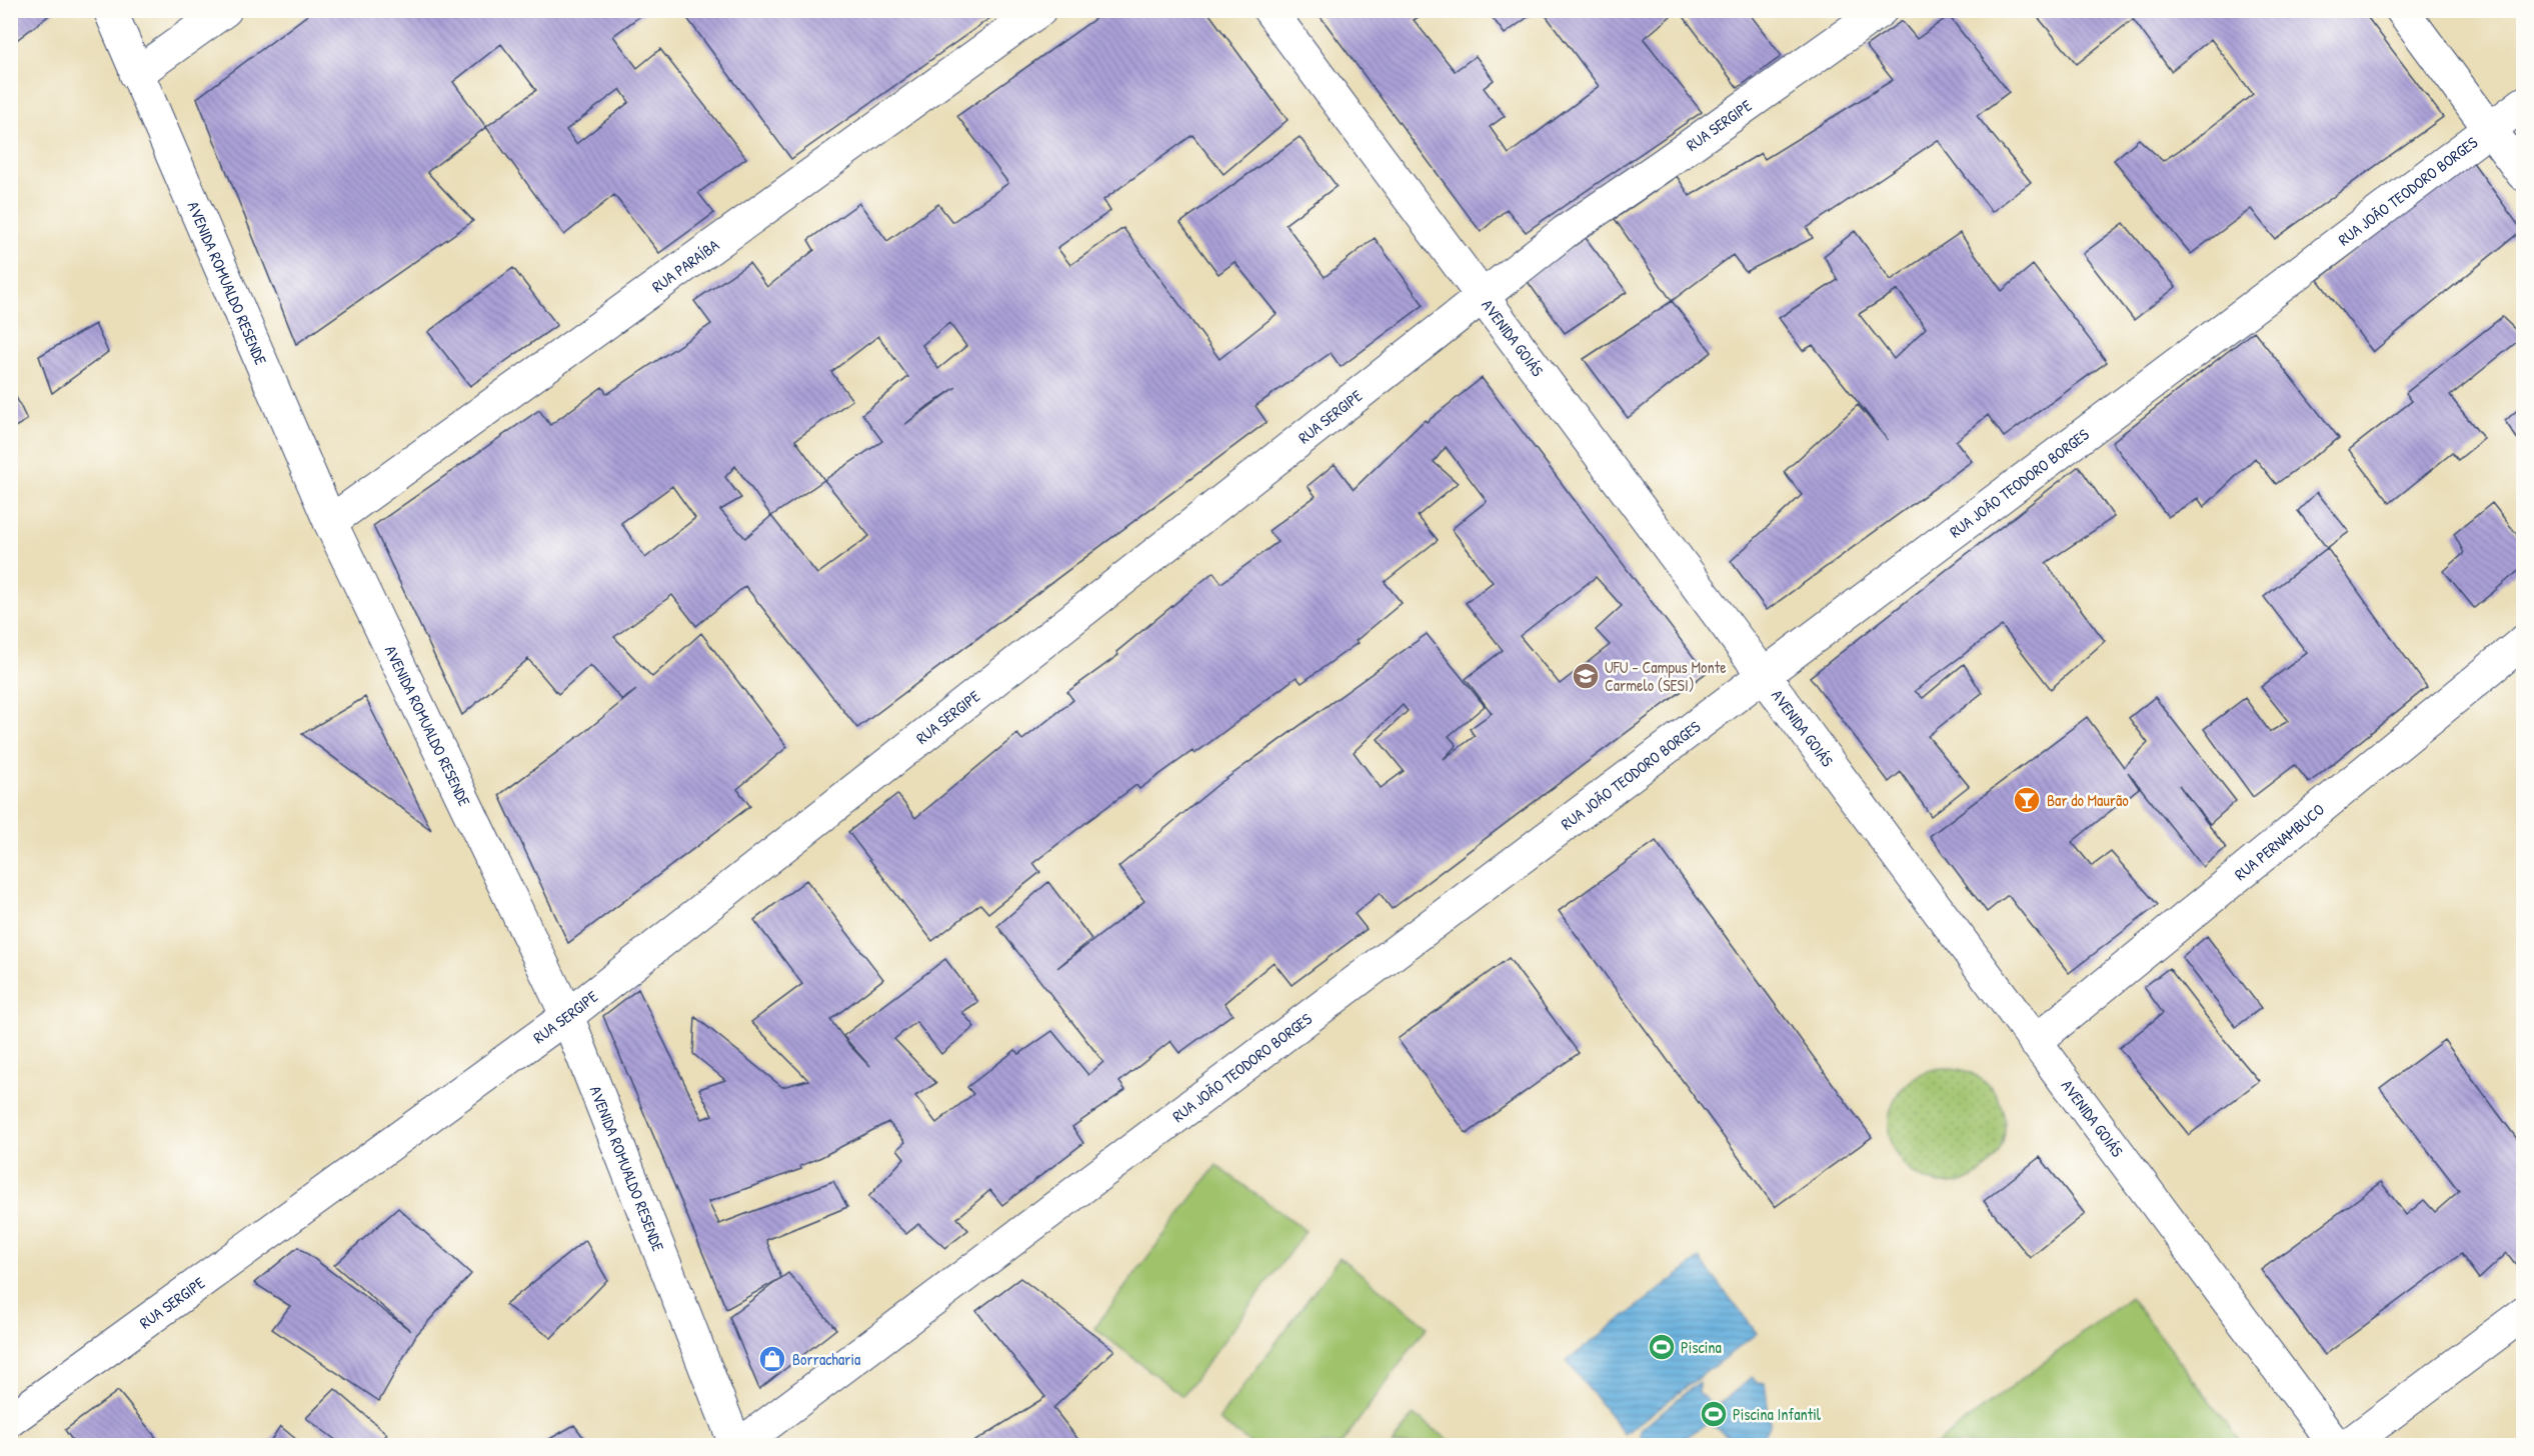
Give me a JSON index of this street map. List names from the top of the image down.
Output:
{
  "streets": {
    "street": [
      "RUA SERGIPE",
      "RUA JOÃO TEODORO BORGES",
      "RUA PARAÍBA",
      "AVENIDA ROMUALDO RESENDE",
      "AVENIDA GOIÁS",
      "RUA PERNAMBUCO"
    ]
  },
  "crossings": [
    ["RUA SERGIPE", "AVENIDA ROMUALDO RESENDE"],
    ["RUA SERGIPE", "AVENIDA GOIÁS"],
    ["RUA JOÃO TEODORO BORGES", "AVENIDA ROMUALDO RESENDE"],
    ["RUA JOÃO TEODORO BORGES", "AVENIDA GOIÁS"],
    ["RUA PARAÍBA", "AVENIDA ROMUALDO RESENDE"],
    ["AVENIDA GOIÁS", "RUA PERNAMBUCO"]
  ],
  "places": {
    "school or university": ["UFU - Campus Monte Carmelo (SESI)"],
    "bar": ["Bar do Maurão"],
    "sports": ["Piscina", "Piscina Infantil"],
    "shop": ["Borracharia"]
  }
}
